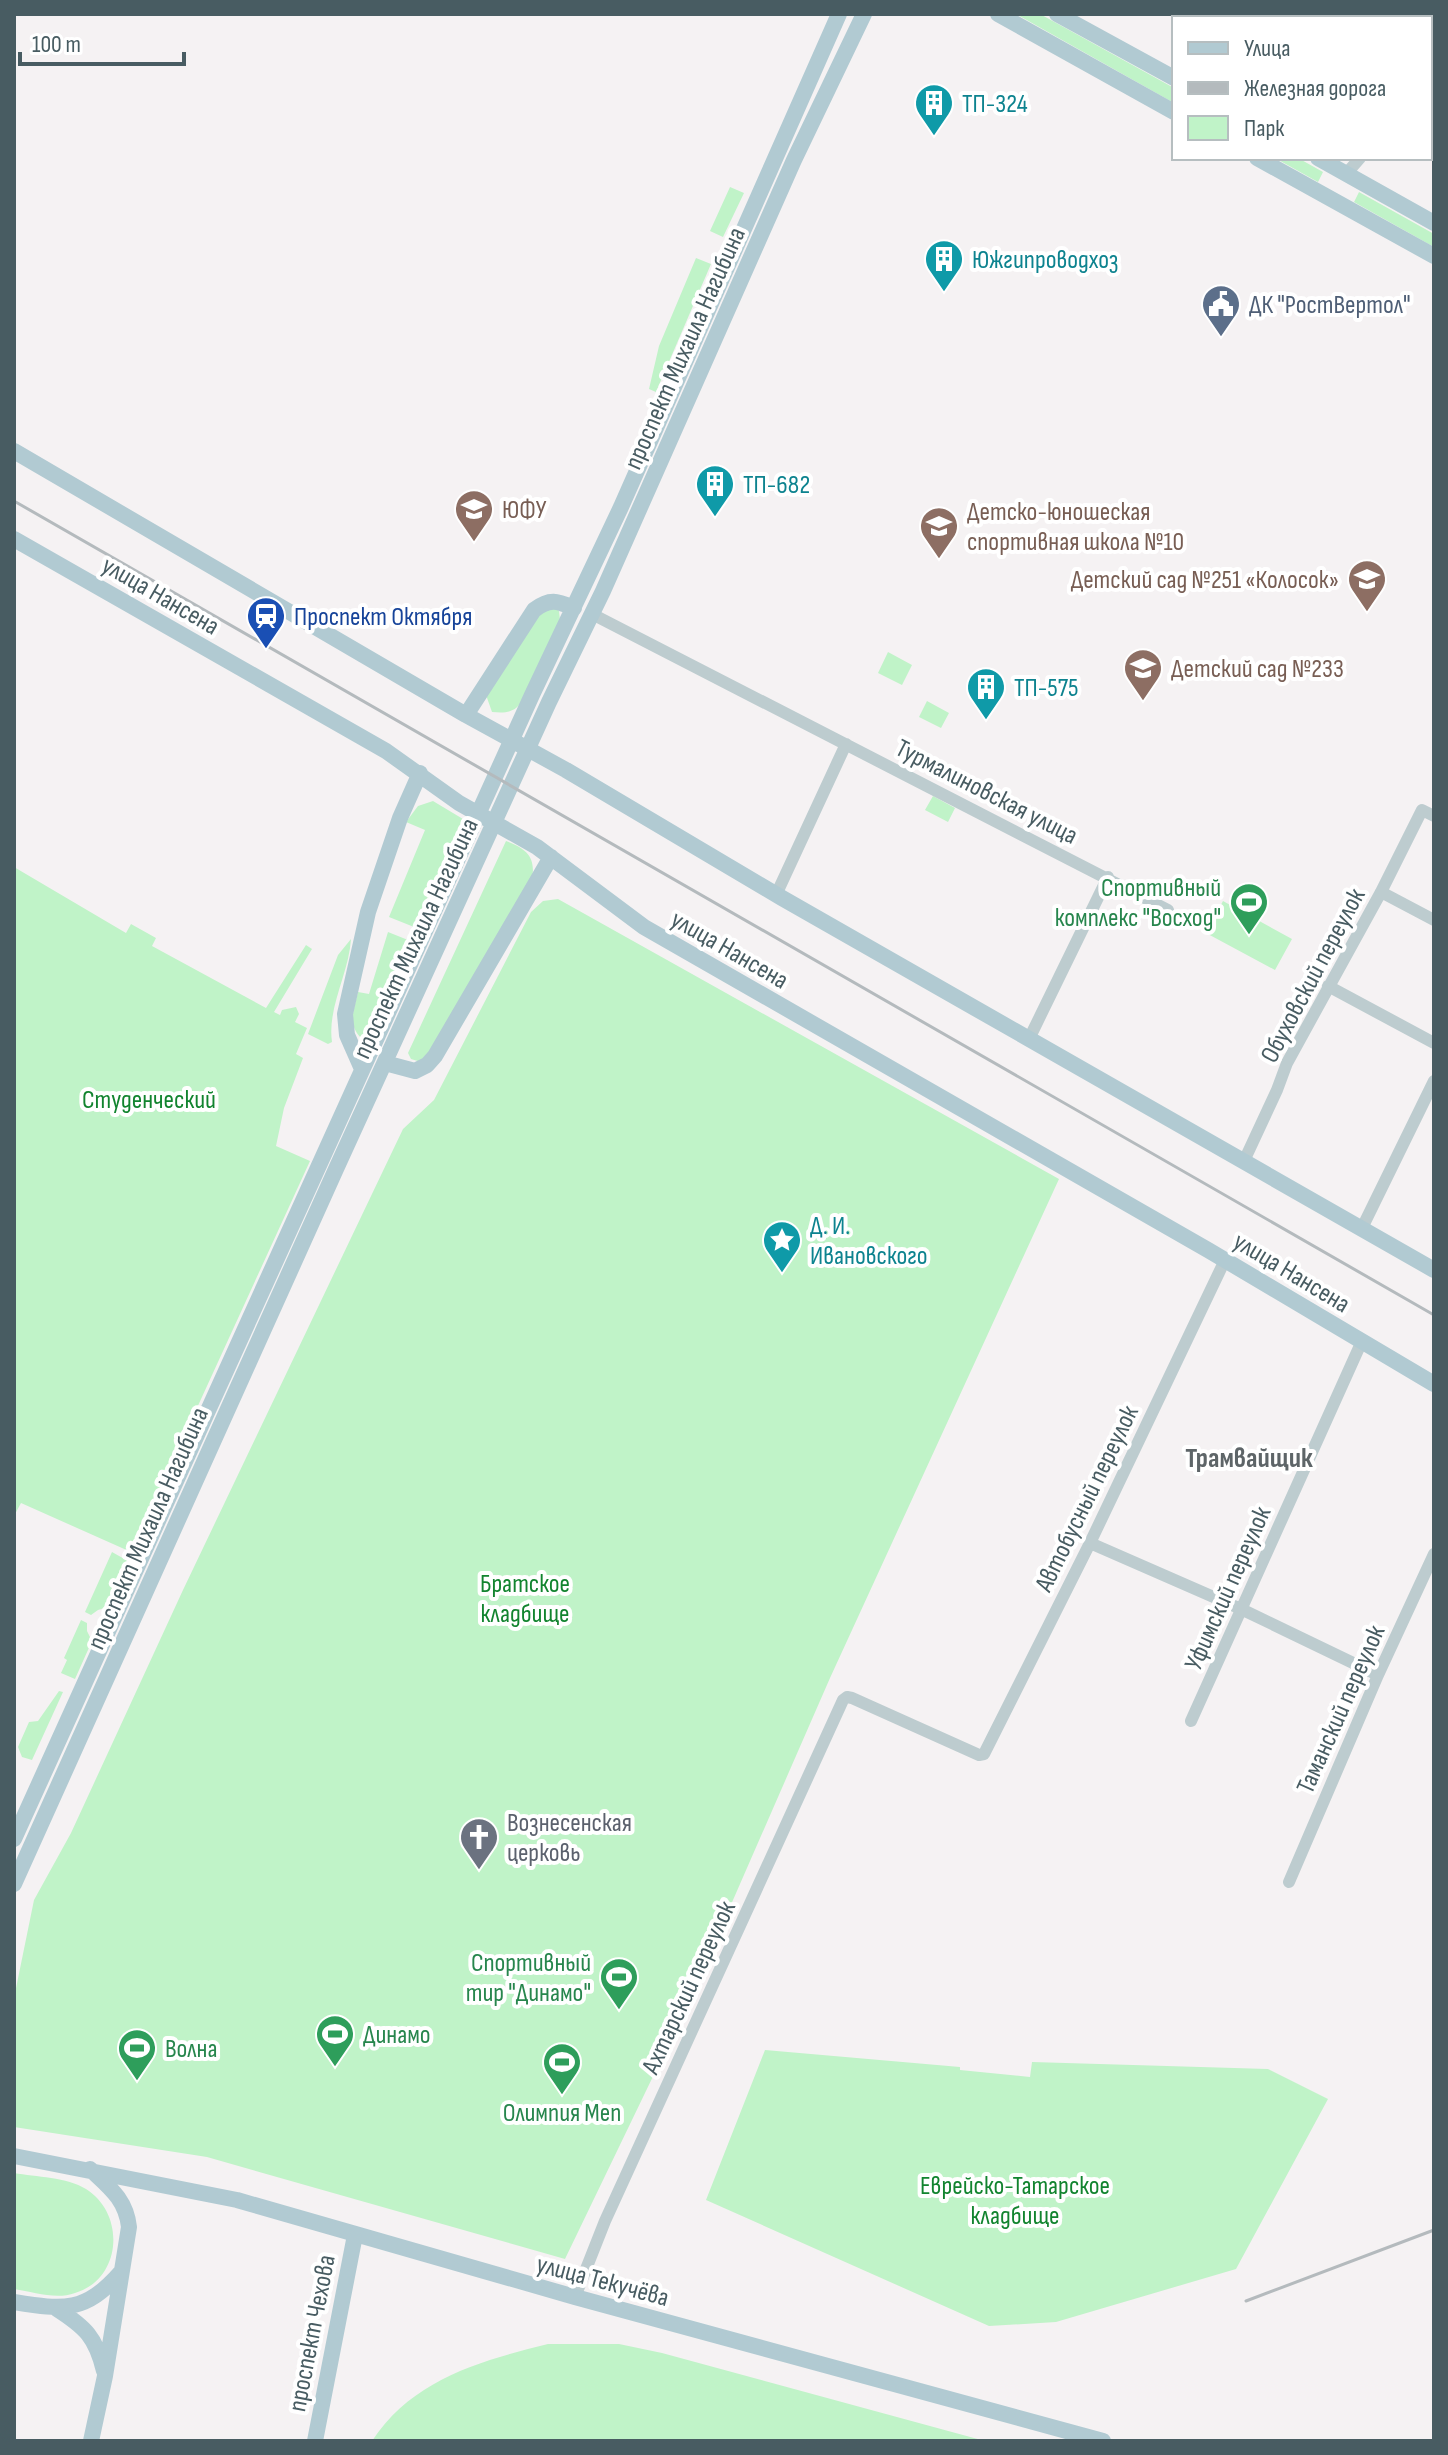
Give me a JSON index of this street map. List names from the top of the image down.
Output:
{
  "streets": {
    "main road": [
      "проспект Михаила Нагибина",
      "улица Нансена",
      "улица Текучёва",
      "проспект Чехова"
    ],
    "street": [
      "Турмалиновская улица",
      "Обуховский переулок",
      "Автобусный переулок",
      "Уфимский переулок",
      "Таманский переулок",
      "Ахтарский переулок"
    ]
  },
  "crossings": [
    ["проспект Михаила Нагибина", "Турмалиновская улица"],
    ["улица Нансена", "Обуховский переулок"],
    ["улица Нансена", "Автобусный переулок"],
    ["улица Нансена", "Уфимский переулок"],
    ["Автобусный переулок", "Ахтарский переулок"],
    ["Ахтарский переулок", "улица Текучёва"],
    ["улица Текучёва", "проспект Чехова"]
  ],
  "districts": ["Трамвайщик"],
  "parks": ["Студенческий", "Братское кладбище", "Еврейско-Татарское кладбище"],
  "places": {
    "building": [
      "ТП-324",
      "Южгипроводхоз",
      "ТП-682",
      "ТП-575"
    ],
    "public building": ["ДК \"РостВертол\""],
    "school or university": [
      "ЮФУ",
      "Детско-юношеская спортивная школа №10",
      "Детский сад №251 «Колосок»",
      "Детский сад №233"
    ],
    "station": ["Проспект Октября"],
    "sports": [
      "Спортивный комплекс \"Восход\"",
      "Спортивный тир \"Динамо\"",
      "Динамо",
      "Волна",
      "Олимпия Men"
    ],
    "place": ["Д. И. Ивановского"],
    "church": ["Вознесенская церковь"]
  },
  "legend": ["Улица", "Железная дорога", "Парк"],
  "scale_bar": "100 m"
}
